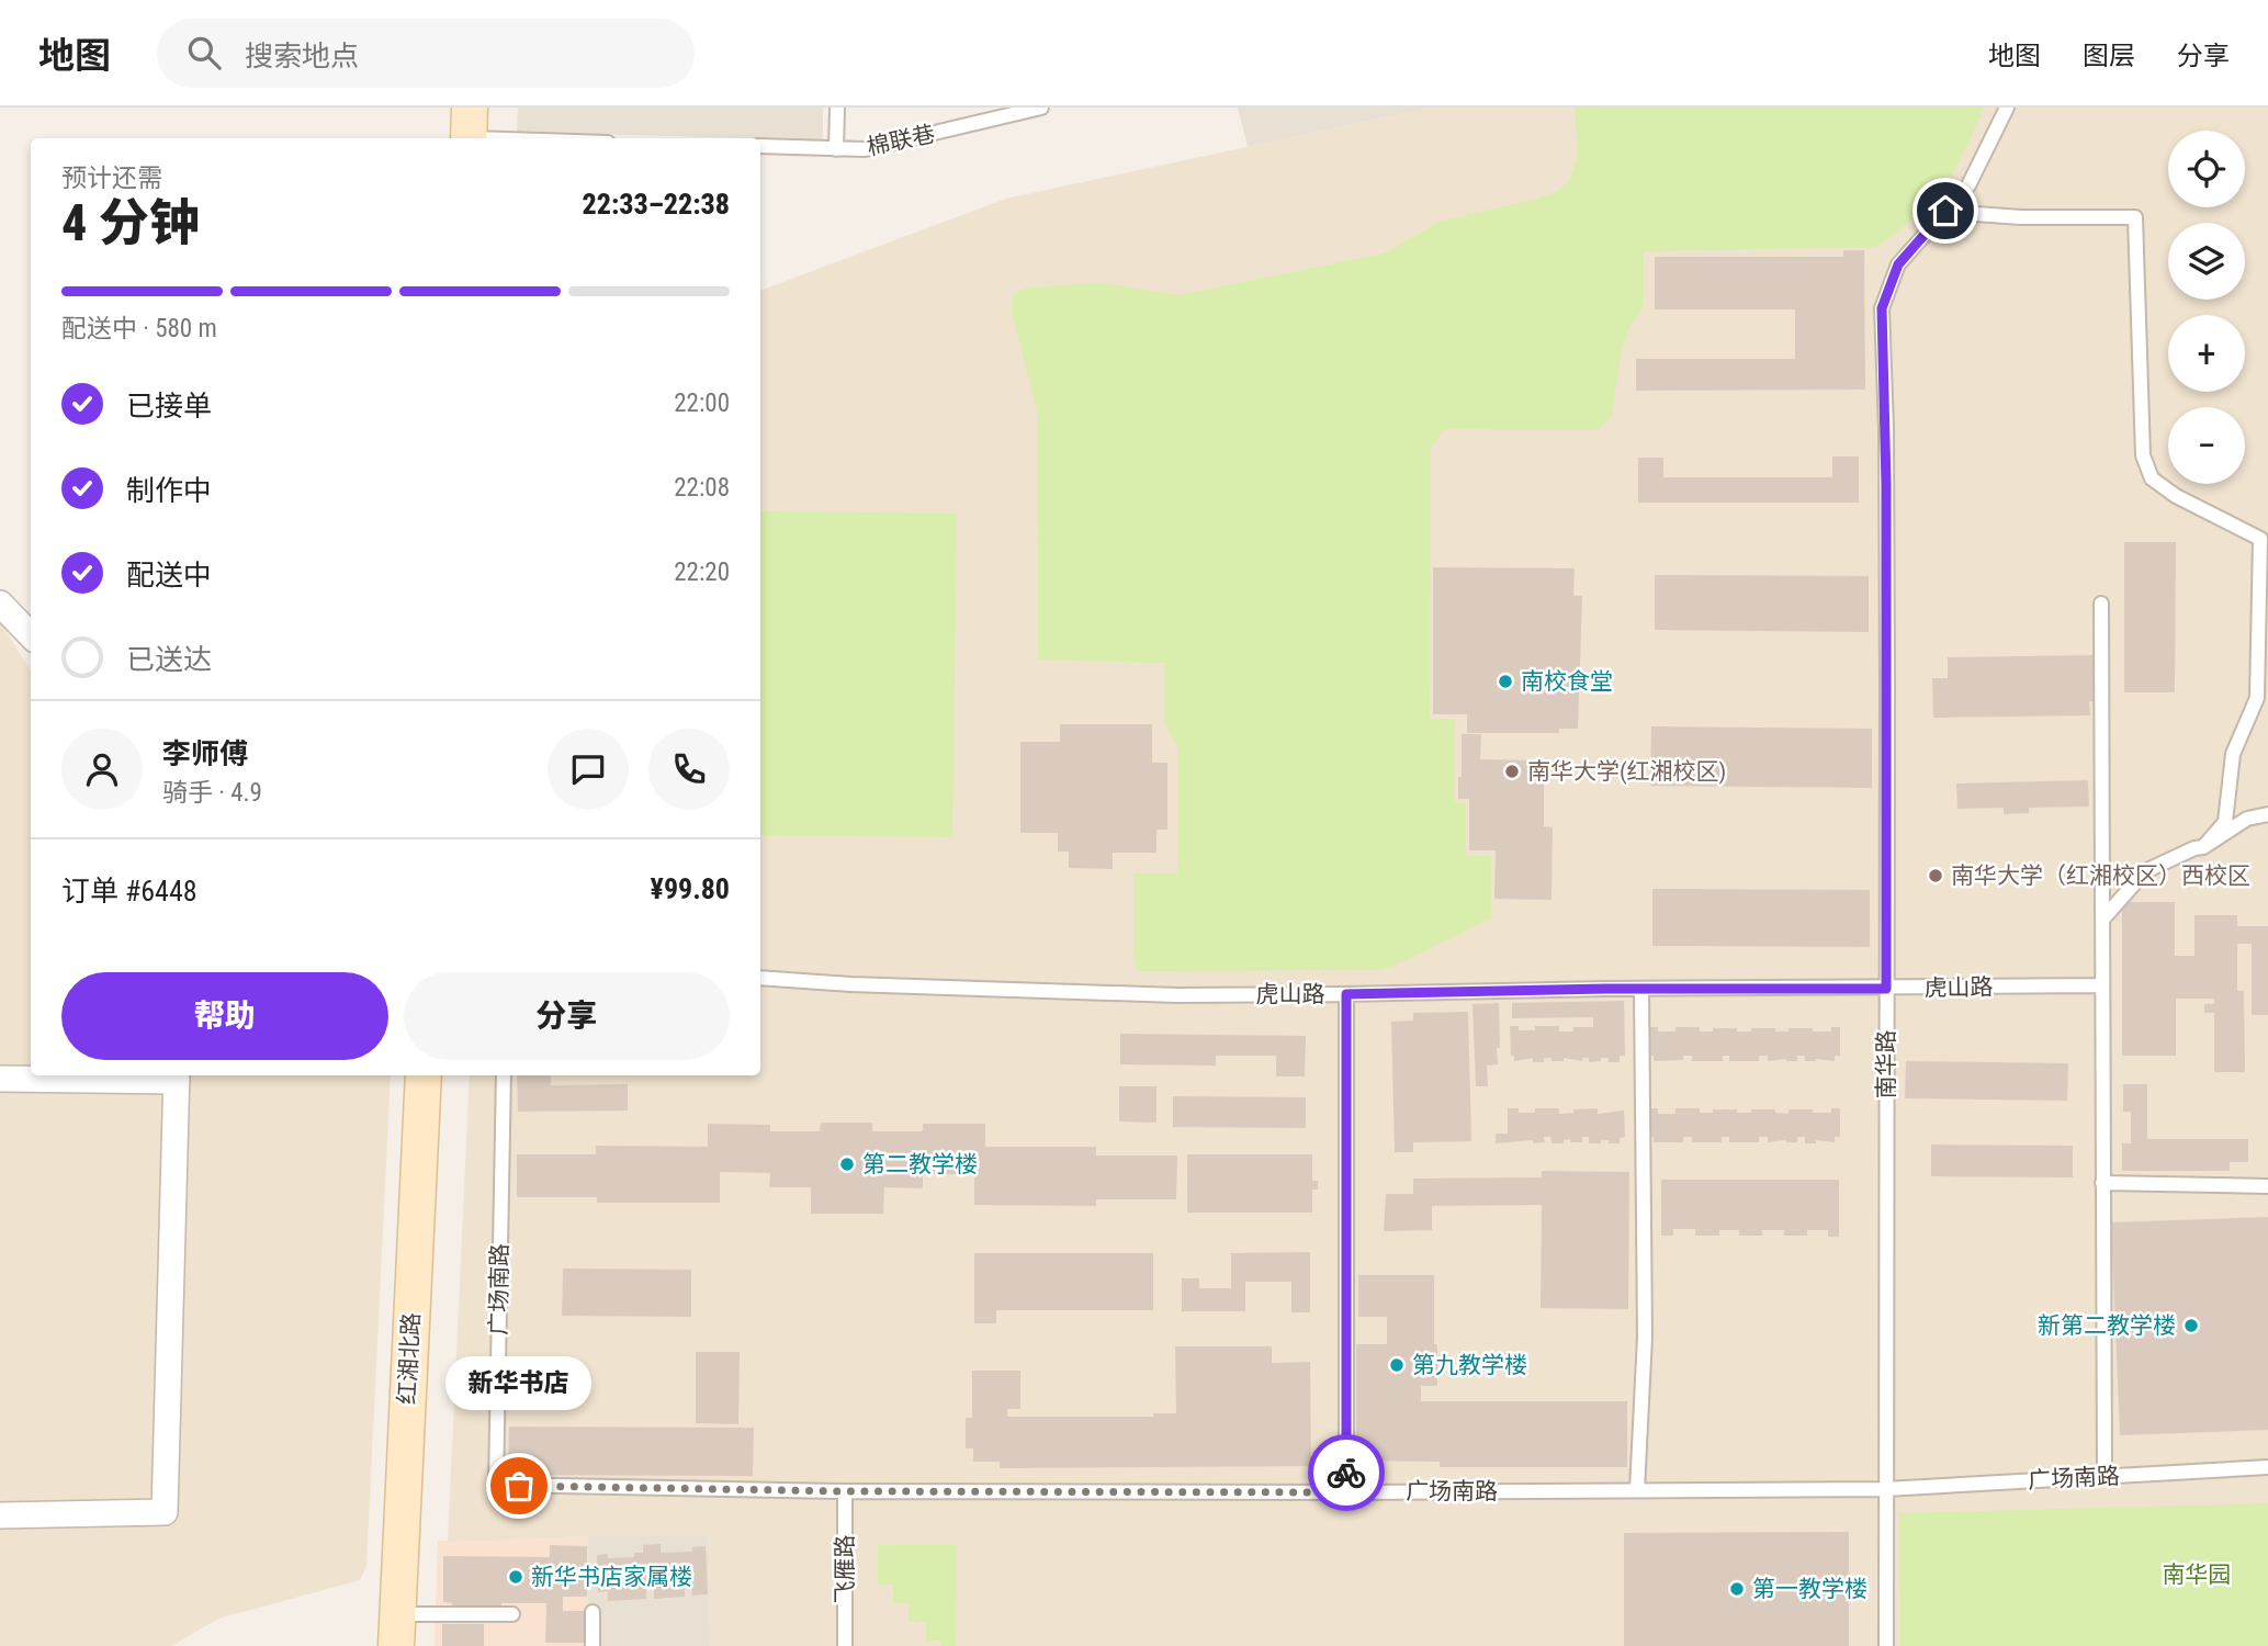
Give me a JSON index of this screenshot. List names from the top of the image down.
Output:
{
  "streets": {
    "main road": ["红湘北路"],
    "lane": [
      "棉联巷",
      "虎山路",
      "南华路",
      "广场南路",
      "飞雁路"
    ]
  },
  "crossings": [
    ["虎山路", "南华路"],
    ["南华路", "广场南路"],
    ["广场南路", "飞雁路"]
  ],
  "parks": ["南华园"],
  "places": [
    "南校食堂",
    "南华大学(红湘校区)",
    "南华大学（红湘校区）西校区",
    "第二教学楼",
    "新第二教学楼",
    "第九教学楼",
    "新华书店",
    "新华书店家属楼",
    "第一教学楼"
  ],
  "page": {
    "header": "地图",
    "search": "搜索地点",
    "nav": ["地图", "图层", "分享"],
    "map_buttons": ["+", "−"],
    "heading": ["4 分钟", "预计还需", "22:33–22:38"],
    "panel": [
      "李师傅",
      "骑手 · 4.9",
      "订单 #6448",
      "¥99.80"
    ],
    "bar": "配送中 · 580 m",
    "list": [
      ["已接单", "22:00"],
      ["制作中", "22:08"],
      ["配送中", "22:20"],
      "已送达"
    ],
    "buttons": ["帮助", "分享"],
    "bubble": "新华书店"
  }
}
